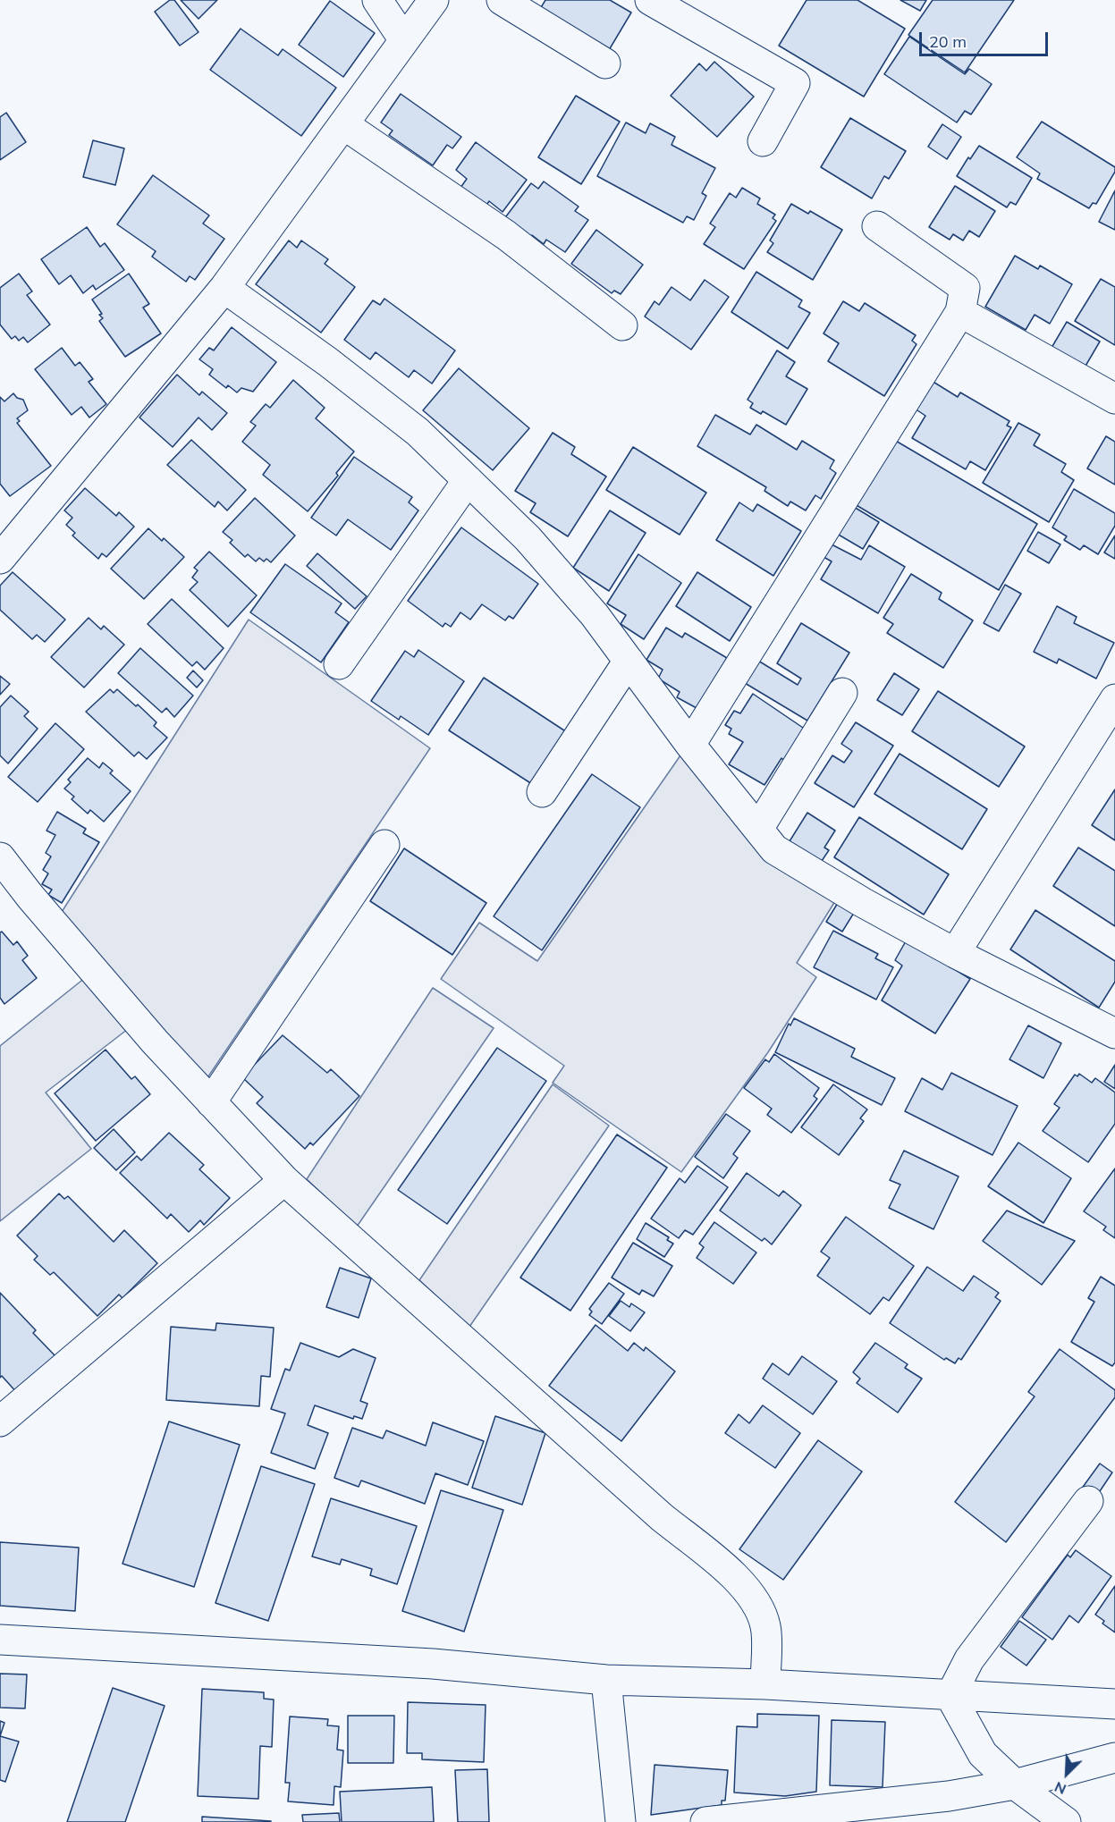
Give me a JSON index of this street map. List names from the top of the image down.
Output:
{
  "scale_bar": "20 m",
  "north": "bottom left"
}
